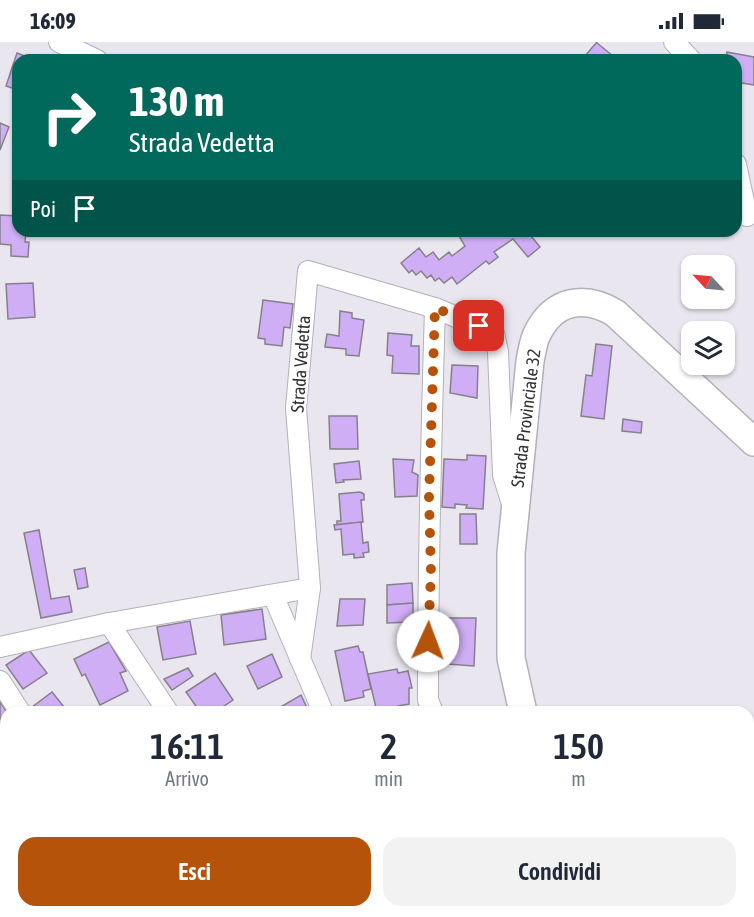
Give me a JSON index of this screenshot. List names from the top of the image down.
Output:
{
  "streets": {
    "main road": ["Strada Provinciale 32"],
    "street": ["Strada Vedetta"]
  },
  "crossings": [
    ["Strada Vedetta", "Strada Provinciale 32"]
  ],
  "north": "top left",
  "page": {
    "status": "16:09",
    "turn": ["130 m", "Strada Vedetta"],
    "then": "Poi",
    "eta": [
      "16:11",
      "Arrivo",
      "2",
      "min",
      "150",
      "m"
    ],
    "buttons": ["Esci", "Condividi"]
  }
}
